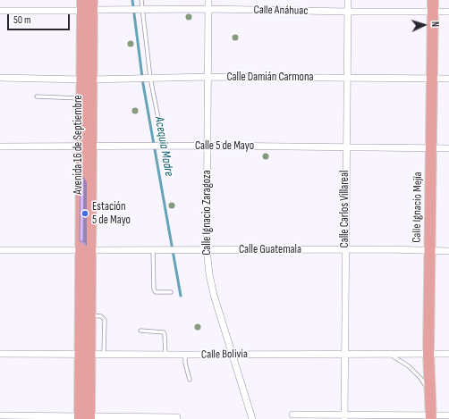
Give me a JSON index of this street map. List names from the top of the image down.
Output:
{
  "streets": {
    "main road": ["Avenida 16 de Septiembre", "Calle Ignacio Mejía"],
    "street": [
      "Calle Anáhuac",
      "Calle Damián Carmona",
      "Calle 5 de Mayo",
      "Calle Carlos Villareal",
      "Calle Ignacio Zaragoza",
      "Calle Guatemala",
      "Calle Bolivia"
    ]
  },
  "crossings": [
    ["Calle Anáhuac", "Avenida 16 de Septiembre"],
    ["Calle Anáhuac", "Calle Ignacio Mejía"],
    ["Calle Anáhuac", "Calle Carlos Villareal"],
    ["Calle Anáhuac", "Calle Ignacio Zaragoza"],
    ["Calle Damián Carmona", "Avenida 16 de Septiembre"],
    ["Calle Damián Carmona", "Calle Ignacio Mejía"],
    ["Calle Damián Carmona", "Calle Carlos Villareal"],
    ["Calle Damián Carmona", "Calle Ignacio Zaragoza"],
    ["Avenida 16 de Septiembre", "Calle 5 de Mayo"],
    ["Avenida 16 de Septiembre", "Calle Guatemala"],
    ["Avenida 16 de Septiembre", "Calle Bolivia"],
    ["Calle 5 de Mayo", "Calle Ignacio Mejía"],
    ["Calle 5 de Mayo", "Calle Carlos Villareal"],
    ["Calle 5 de Mayo", "Calle Ignacio Zaragoza"],
    ["Calle Ignacio Mejía", "Calle Guatemala"],
    ["Calle Ignacio Mejía", "Calle Bolivia"],
    ["Calle Carlos Villareal", "Calle Guatemala"],
    ["Calle Carlos Villareal", "Calle Bolivia"],
    ["Calle Ignacio Zaragoza", "Calle Guatemala"],
    ["Calle Ignacio Zaragoza", "Calle Bolivia"]
  ],
  "water": ["Acequia Madre"],
  "places": ["Estación 5 de Mayo"],
  "scale_bar": "50 m",
  "north": "right"
}
